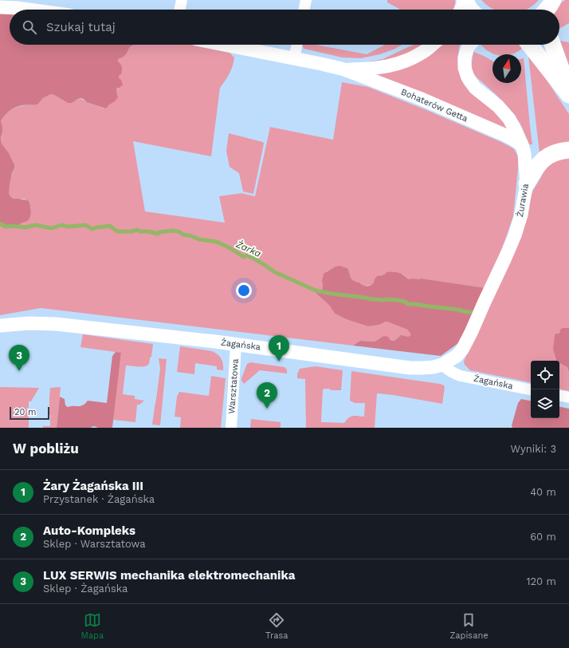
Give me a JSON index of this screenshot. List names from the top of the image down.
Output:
{
  "streets": {
    "street": [
      "Bohaterów Getta",
      "Żurawia",
      "Żagańska",
      "Warsztatowa"
    ]
  },
  "crossings": [
    ["Bohaterów Getta", "Żurawia"],
    ["Żurawia", "Żagańska"],
    ["Żagańska", "Warsztatowa"]
  ],
  "water": ["Żarka"],
  "scale_bar": "20 m",
  "north": "top",
  "page": {
    "search": "Szukaj tutaj",
    "pins": ["1", "3", "2"],
    "scale": "20 m",
    "heading": ["W pobliżu", "Wyniki: 3"],
    "list": [
      {
        "mark": "1",
        "name": "Żary Żagańska III",
        "note": "Przystanek · Żagańska",
        "value": "40 m"
      },
      {
        "mark": "2",
        "name": "Auto-Kompleks",
        "note": "Sklep · Warsztatowa",
        "value": "60 m"
      },
      {
        "mark": "3",
        "name": "LUX SERWIS mechanika elektromechanika",
        "note": "Sklep · Żagańska",
        "value": "120 m"
      }
    ],
    "nav": ["Mapa", "Trasa", "Zapisane"]
  }
}
